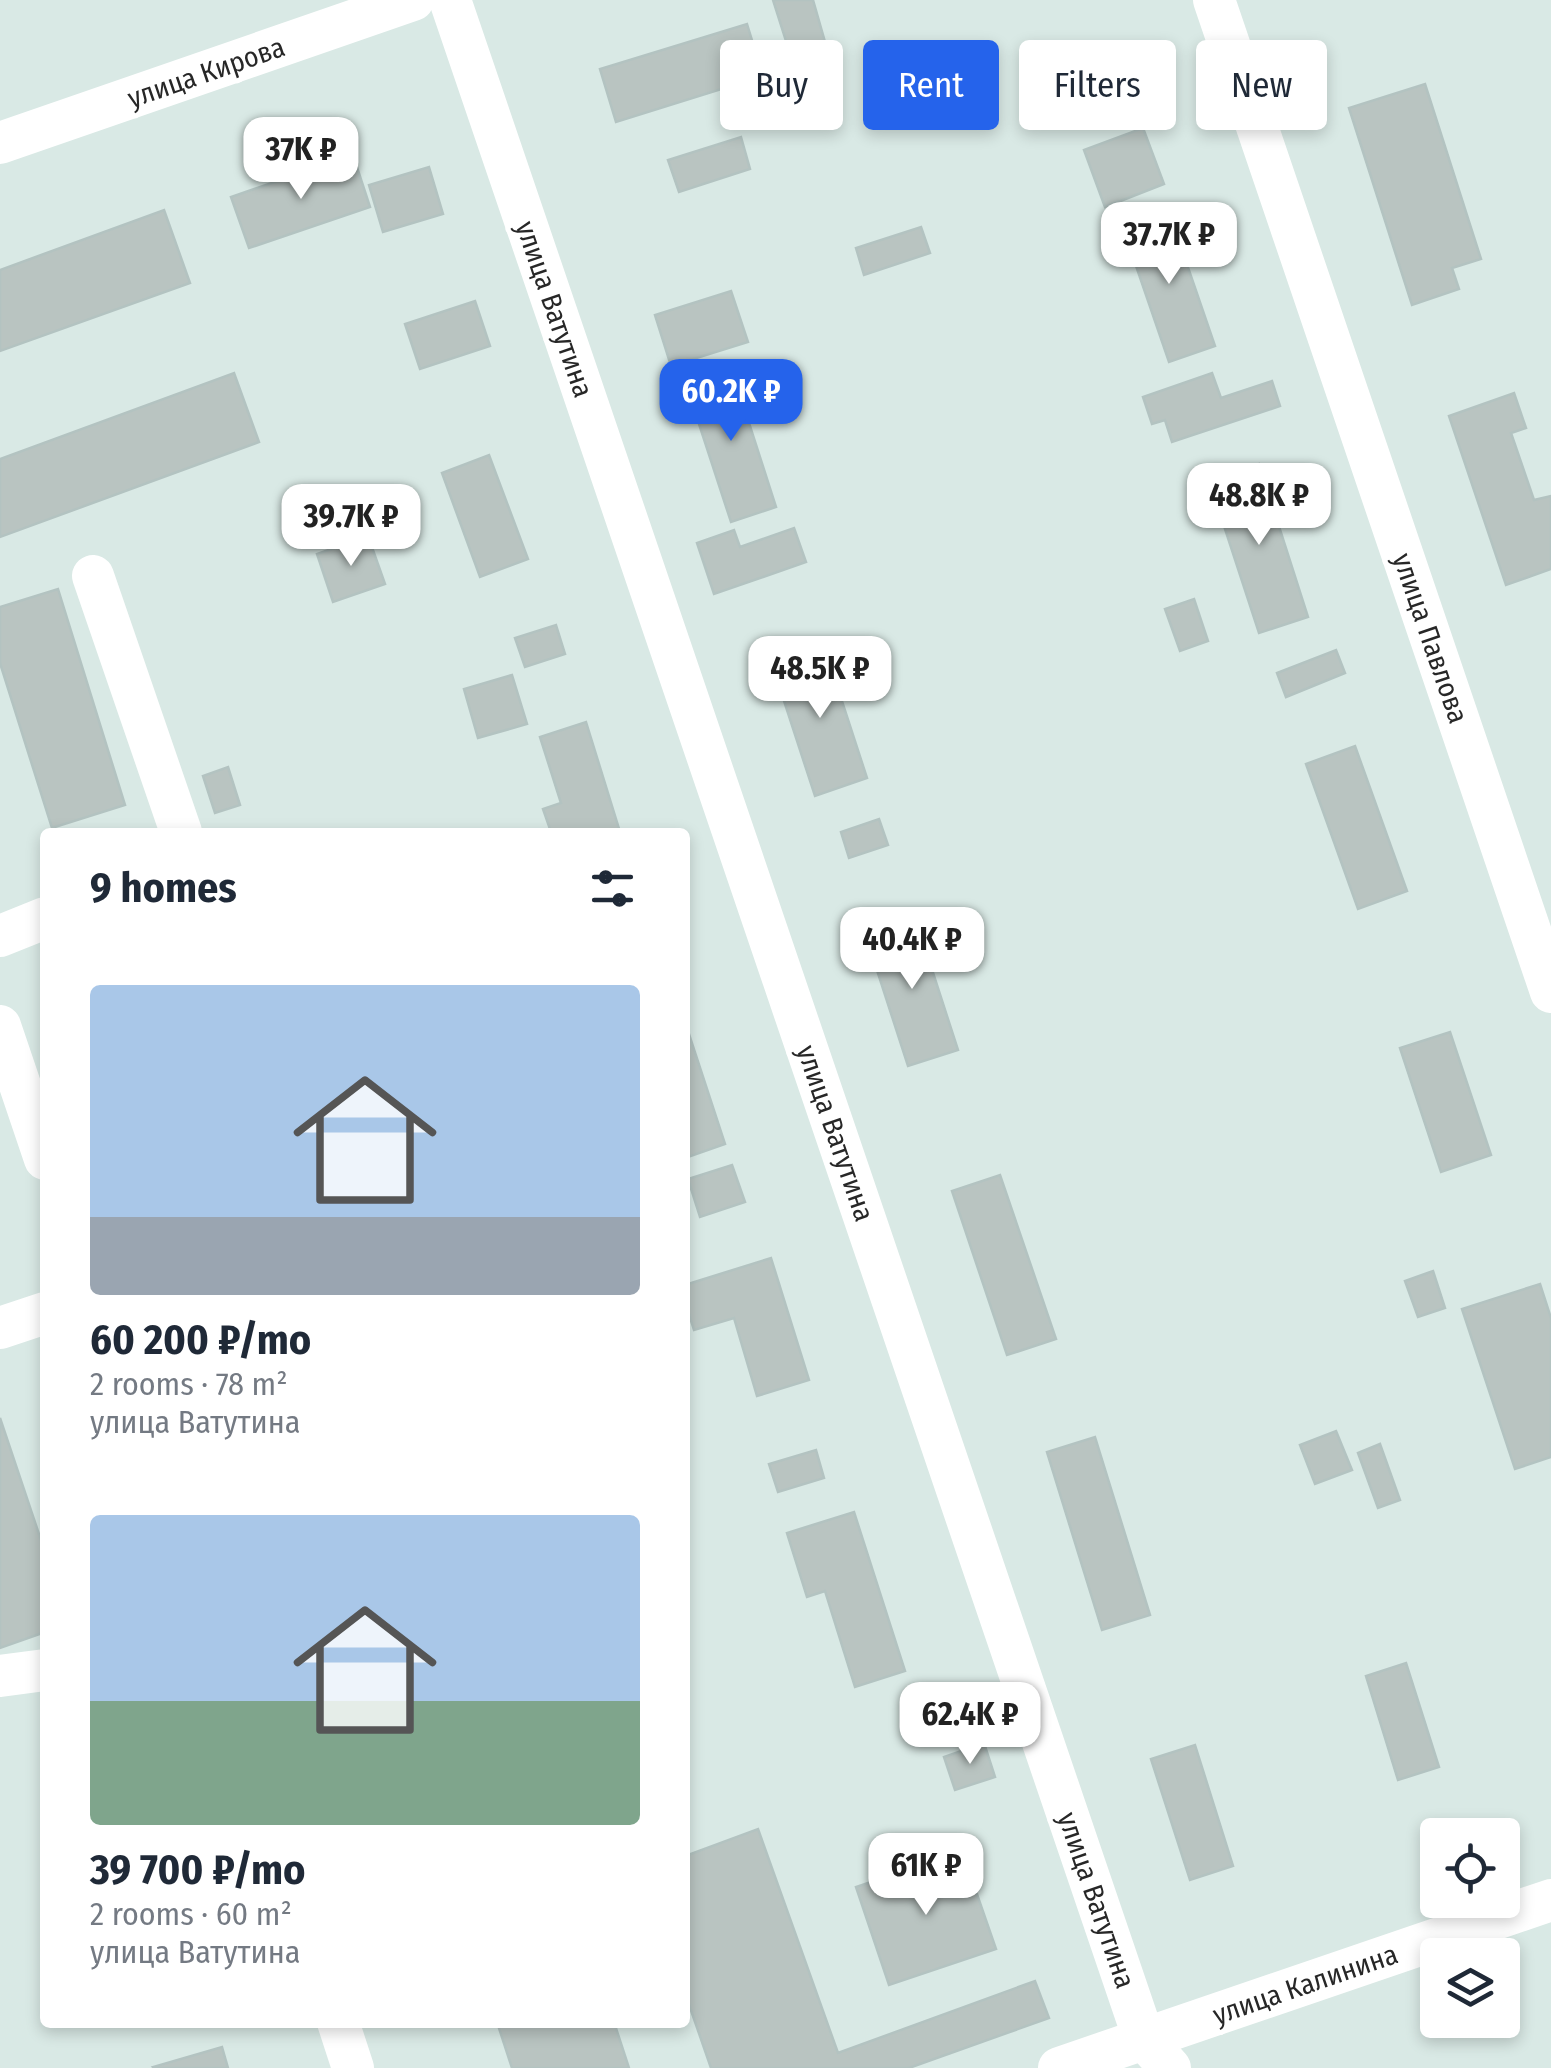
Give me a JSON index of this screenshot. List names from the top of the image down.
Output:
{
  "streets": {
    "street": [
      "улица Кирова",
      "улица Ватутина",
      "улица Павлова",
      "улица Калинина"
    ]
  },
  "crossings": [
    ["улица Ватутина", "улица Калинина"]
  ],
  "page": {
    "chip": [
      "Buy",
      "Rent",
      "Filters",
      "New"
    ],
    "price": [
      "37K ₽",
      "37.7K ₽",
      "60.2K ₽",
      "48.8K ₽",
      "39.7K ₽",
      "48.5K ₽",
      "40.4K ₽",
      "62.4K ₽",
      "61K ₽"
    ],
    "heading": "9 homes",
    "list": [
      {
        "name": "60 200 ₽/mo",
        "note": "2 rooms · 78 m² · улица Ватутина"
      },
      {
        "name": "39 700 ₽/mo",
        "note": "2 rooms · 60 m² · улица Ватутина"
      }
    ]
  }
}
